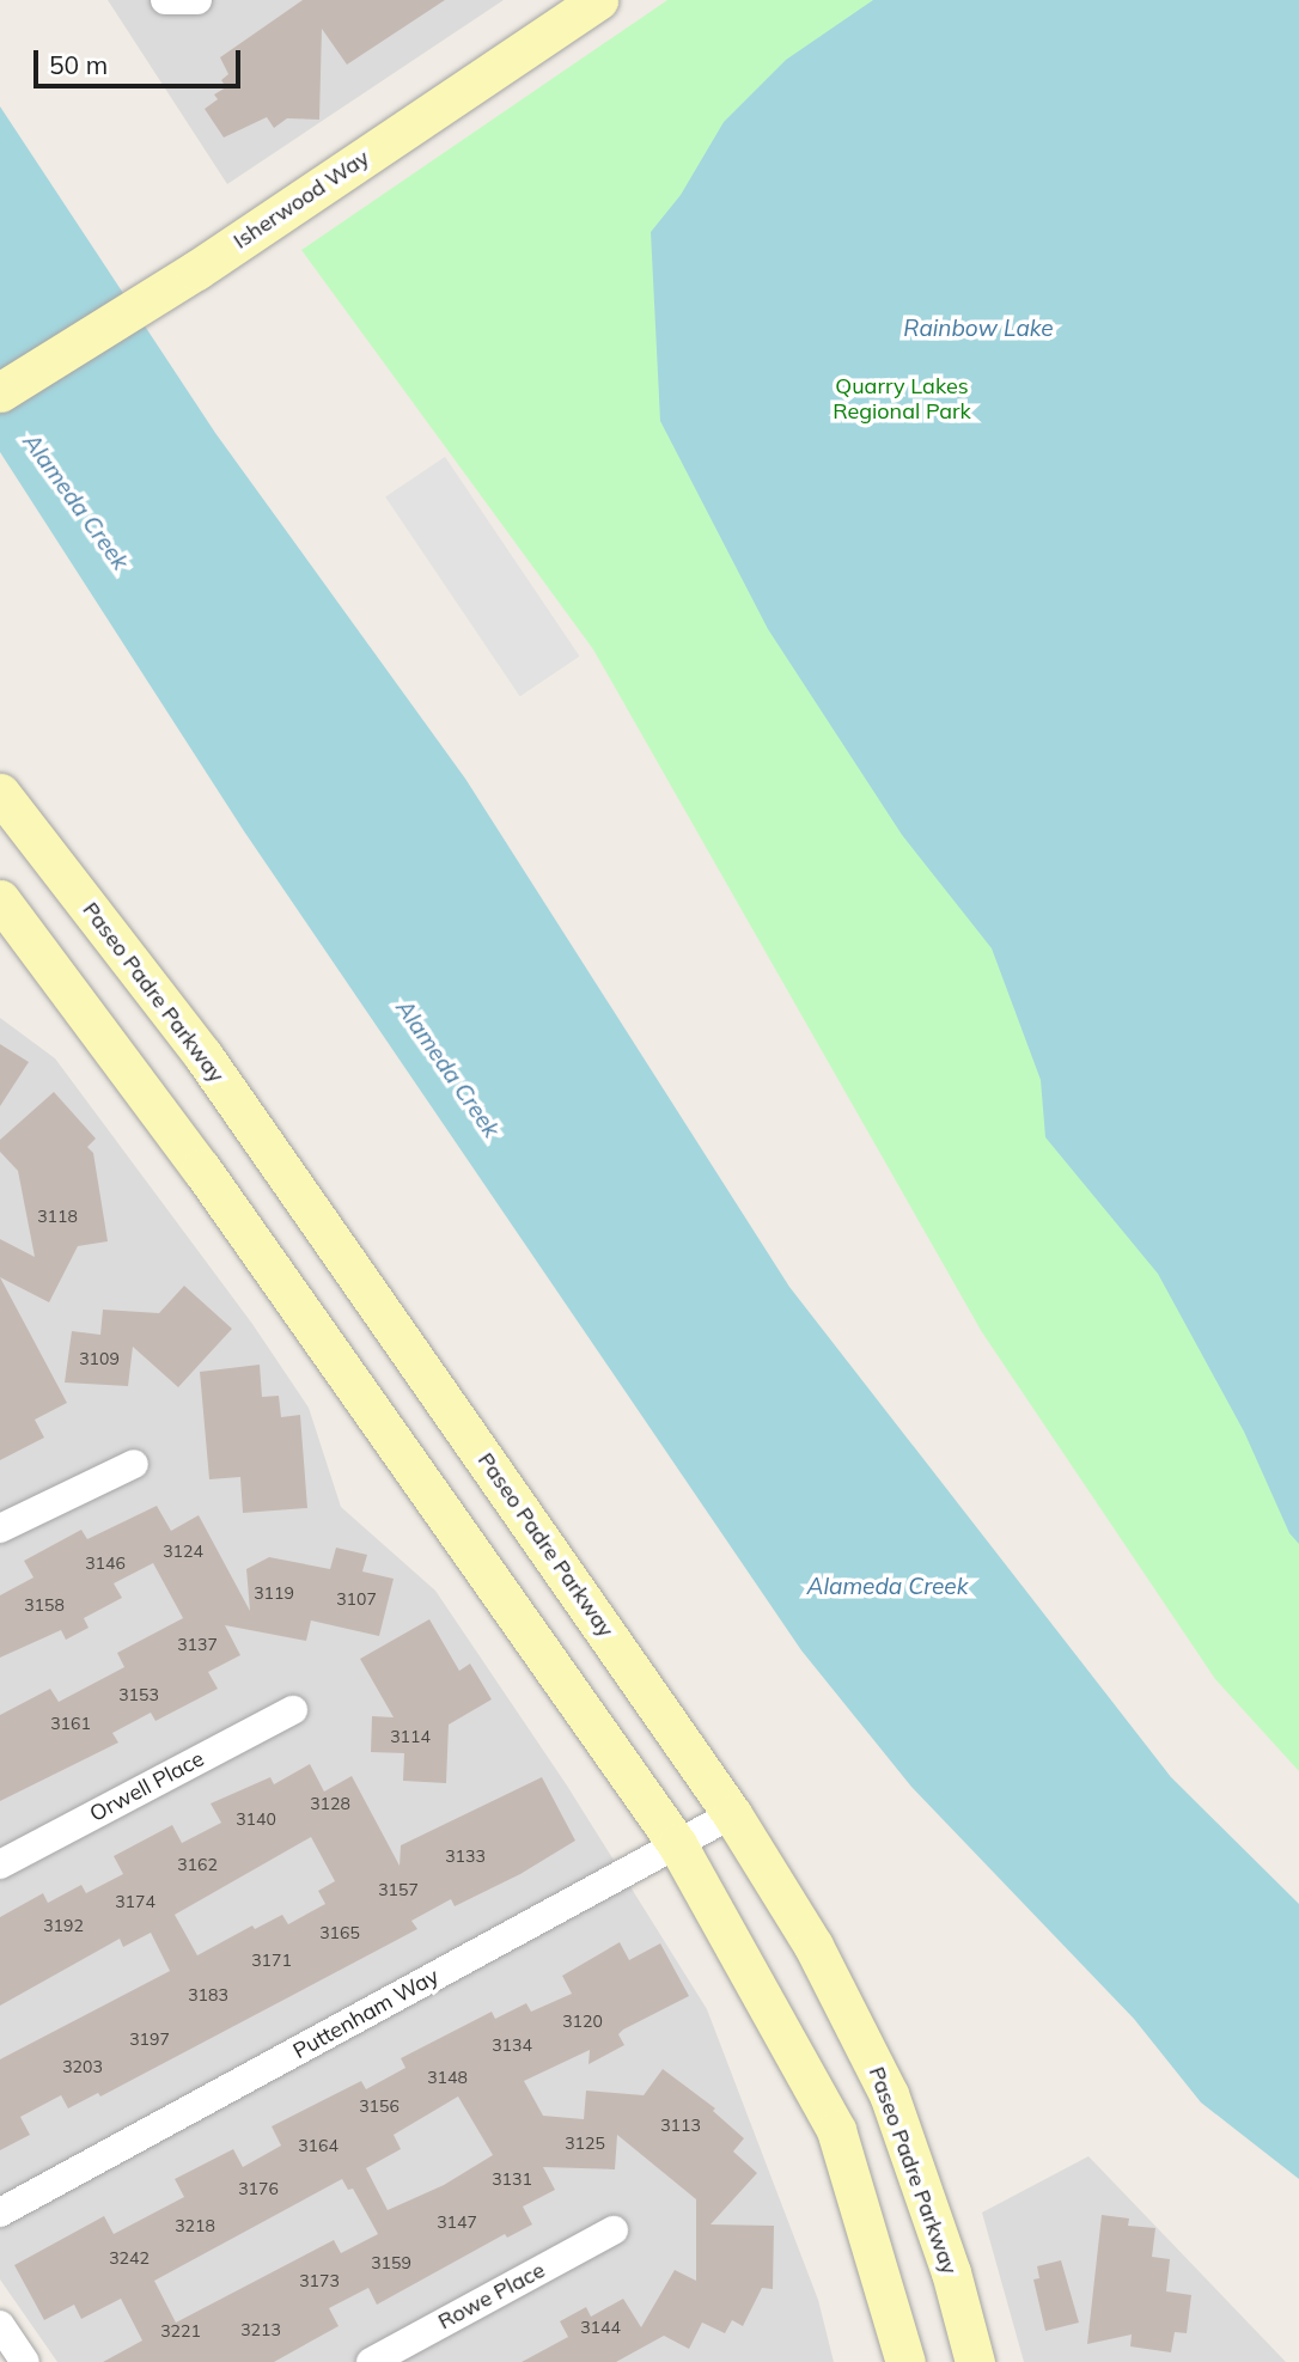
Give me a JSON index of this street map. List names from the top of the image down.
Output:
{
  "streets": {
    "main road": ["Isherwood Way", "Paseo Padre Parkway"],
    "street": ["Orwell Place", "Puttenham Way", "Rowe Place"]
  },
  "crossings": [
    ["Paseo Padre Parkway", "Puttenham Way"]
  ],
  "water": ["Rainbow Lake", "Alameda Creek"],
  "parks": ["Quarry Lakes Regional Park"],
  "house_numbers": [
    "3118",
    "3109",
    "3124",
    "3146",
    "3119",
    "3107",
    "3158",
    "3137",
    "3153",
    "3161",
    "3114",
    "3128",
    "3140",
    "3133",
    "3162",
    "3157",
    "3174",
    "3192",
    "3165",
    "3171",
    "3183",
    "3120",
    "3197",
    "3134",
    "3203",
    "3148",
    "3156",
    "3113",
    "3125",
    "3164",
    "3131",
    "3176",
    "3147",
    "3218",
    "3242",
    "3159",
    "3173",
    "3144",
    "3213",
    "3221"
  ],
  "scale_bar": "50 m"
}
